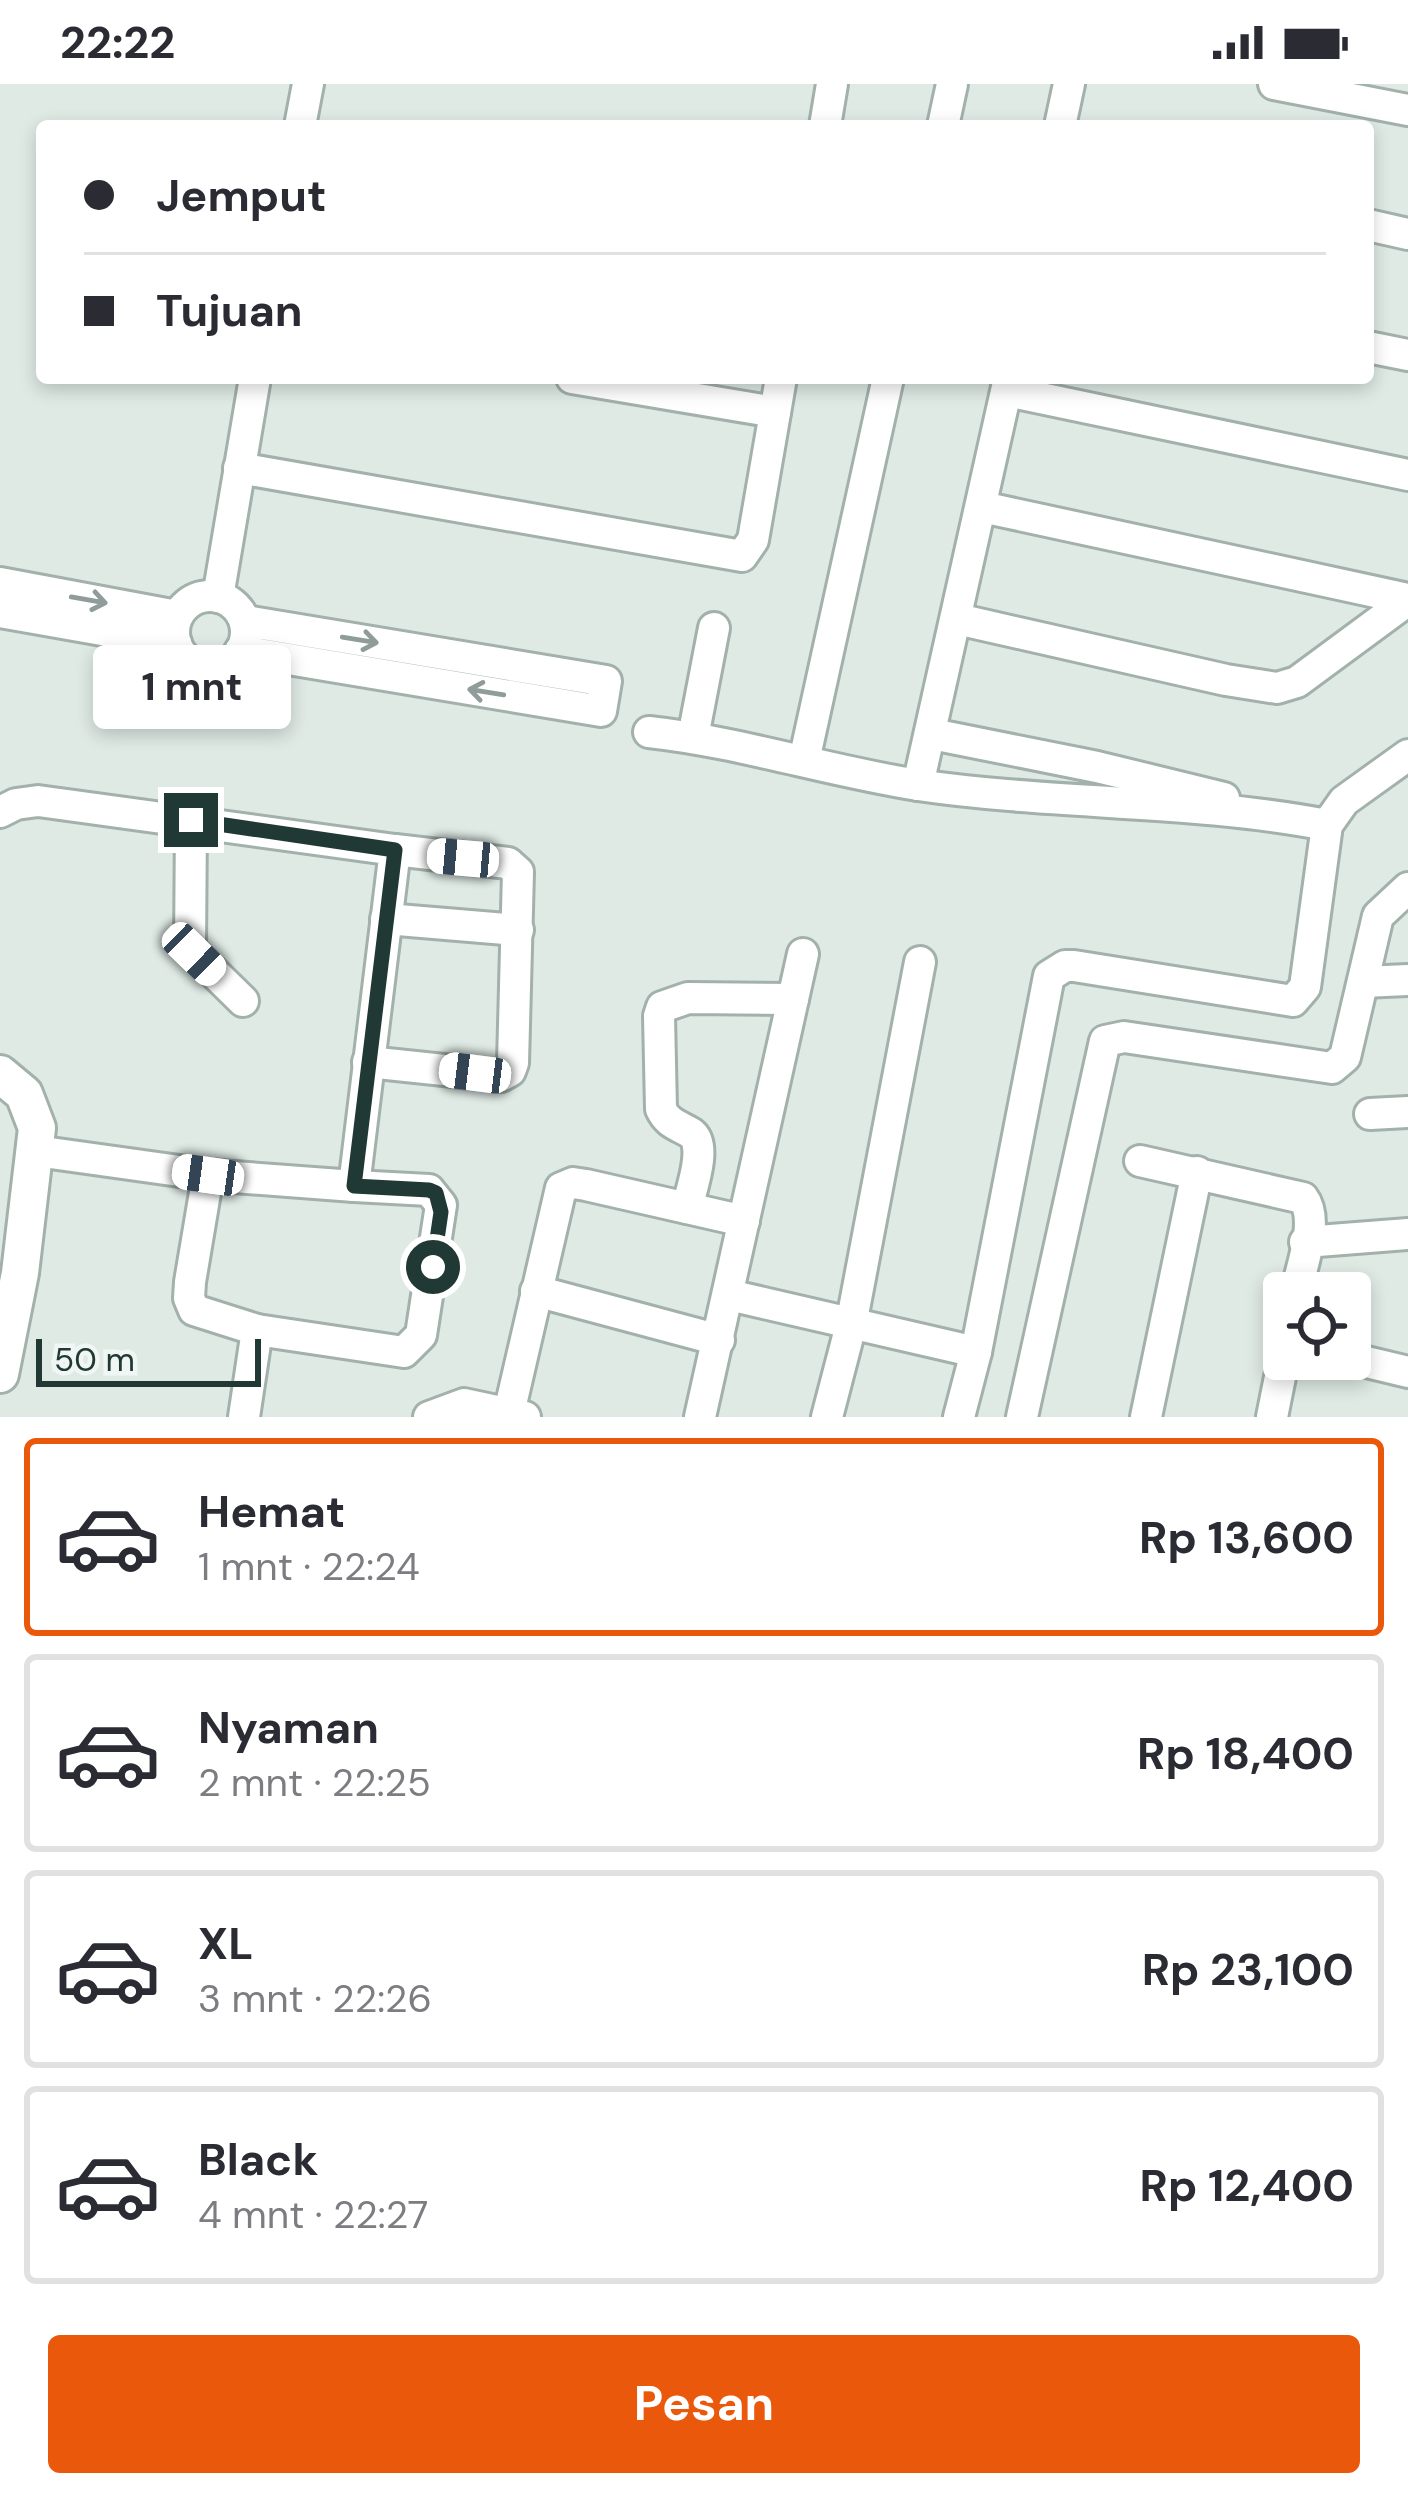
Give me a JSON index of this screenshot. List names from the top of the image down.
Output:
{
  "scale_bar": "50 m",
  "page": {
    "status": "22:22",
    "banner": ["Jemput", "Tujuan"],
    "bubble": "1 mnt",
    "scale": "50 m",
    "list": [
      {
        "name": "Hemat",
        "note": "1 mnt · 22:24",
        "value": "Rp 13,600"
      },
      {
        "name": "Nyaman",
        "note": "2 mnt · 22:25",
        "value": "Rp 18,400"
      },
      {
        "name": "XL",
        "note": "3 mnt · 22:26",
        "value": "Rp 23,100"
      },
      {
        "name": "Black",
        "note": "4 mnt · 22:27",
        "value": "Rp 12,400"
      }
    ],
    "buttons": "Pesan"
  }
}
